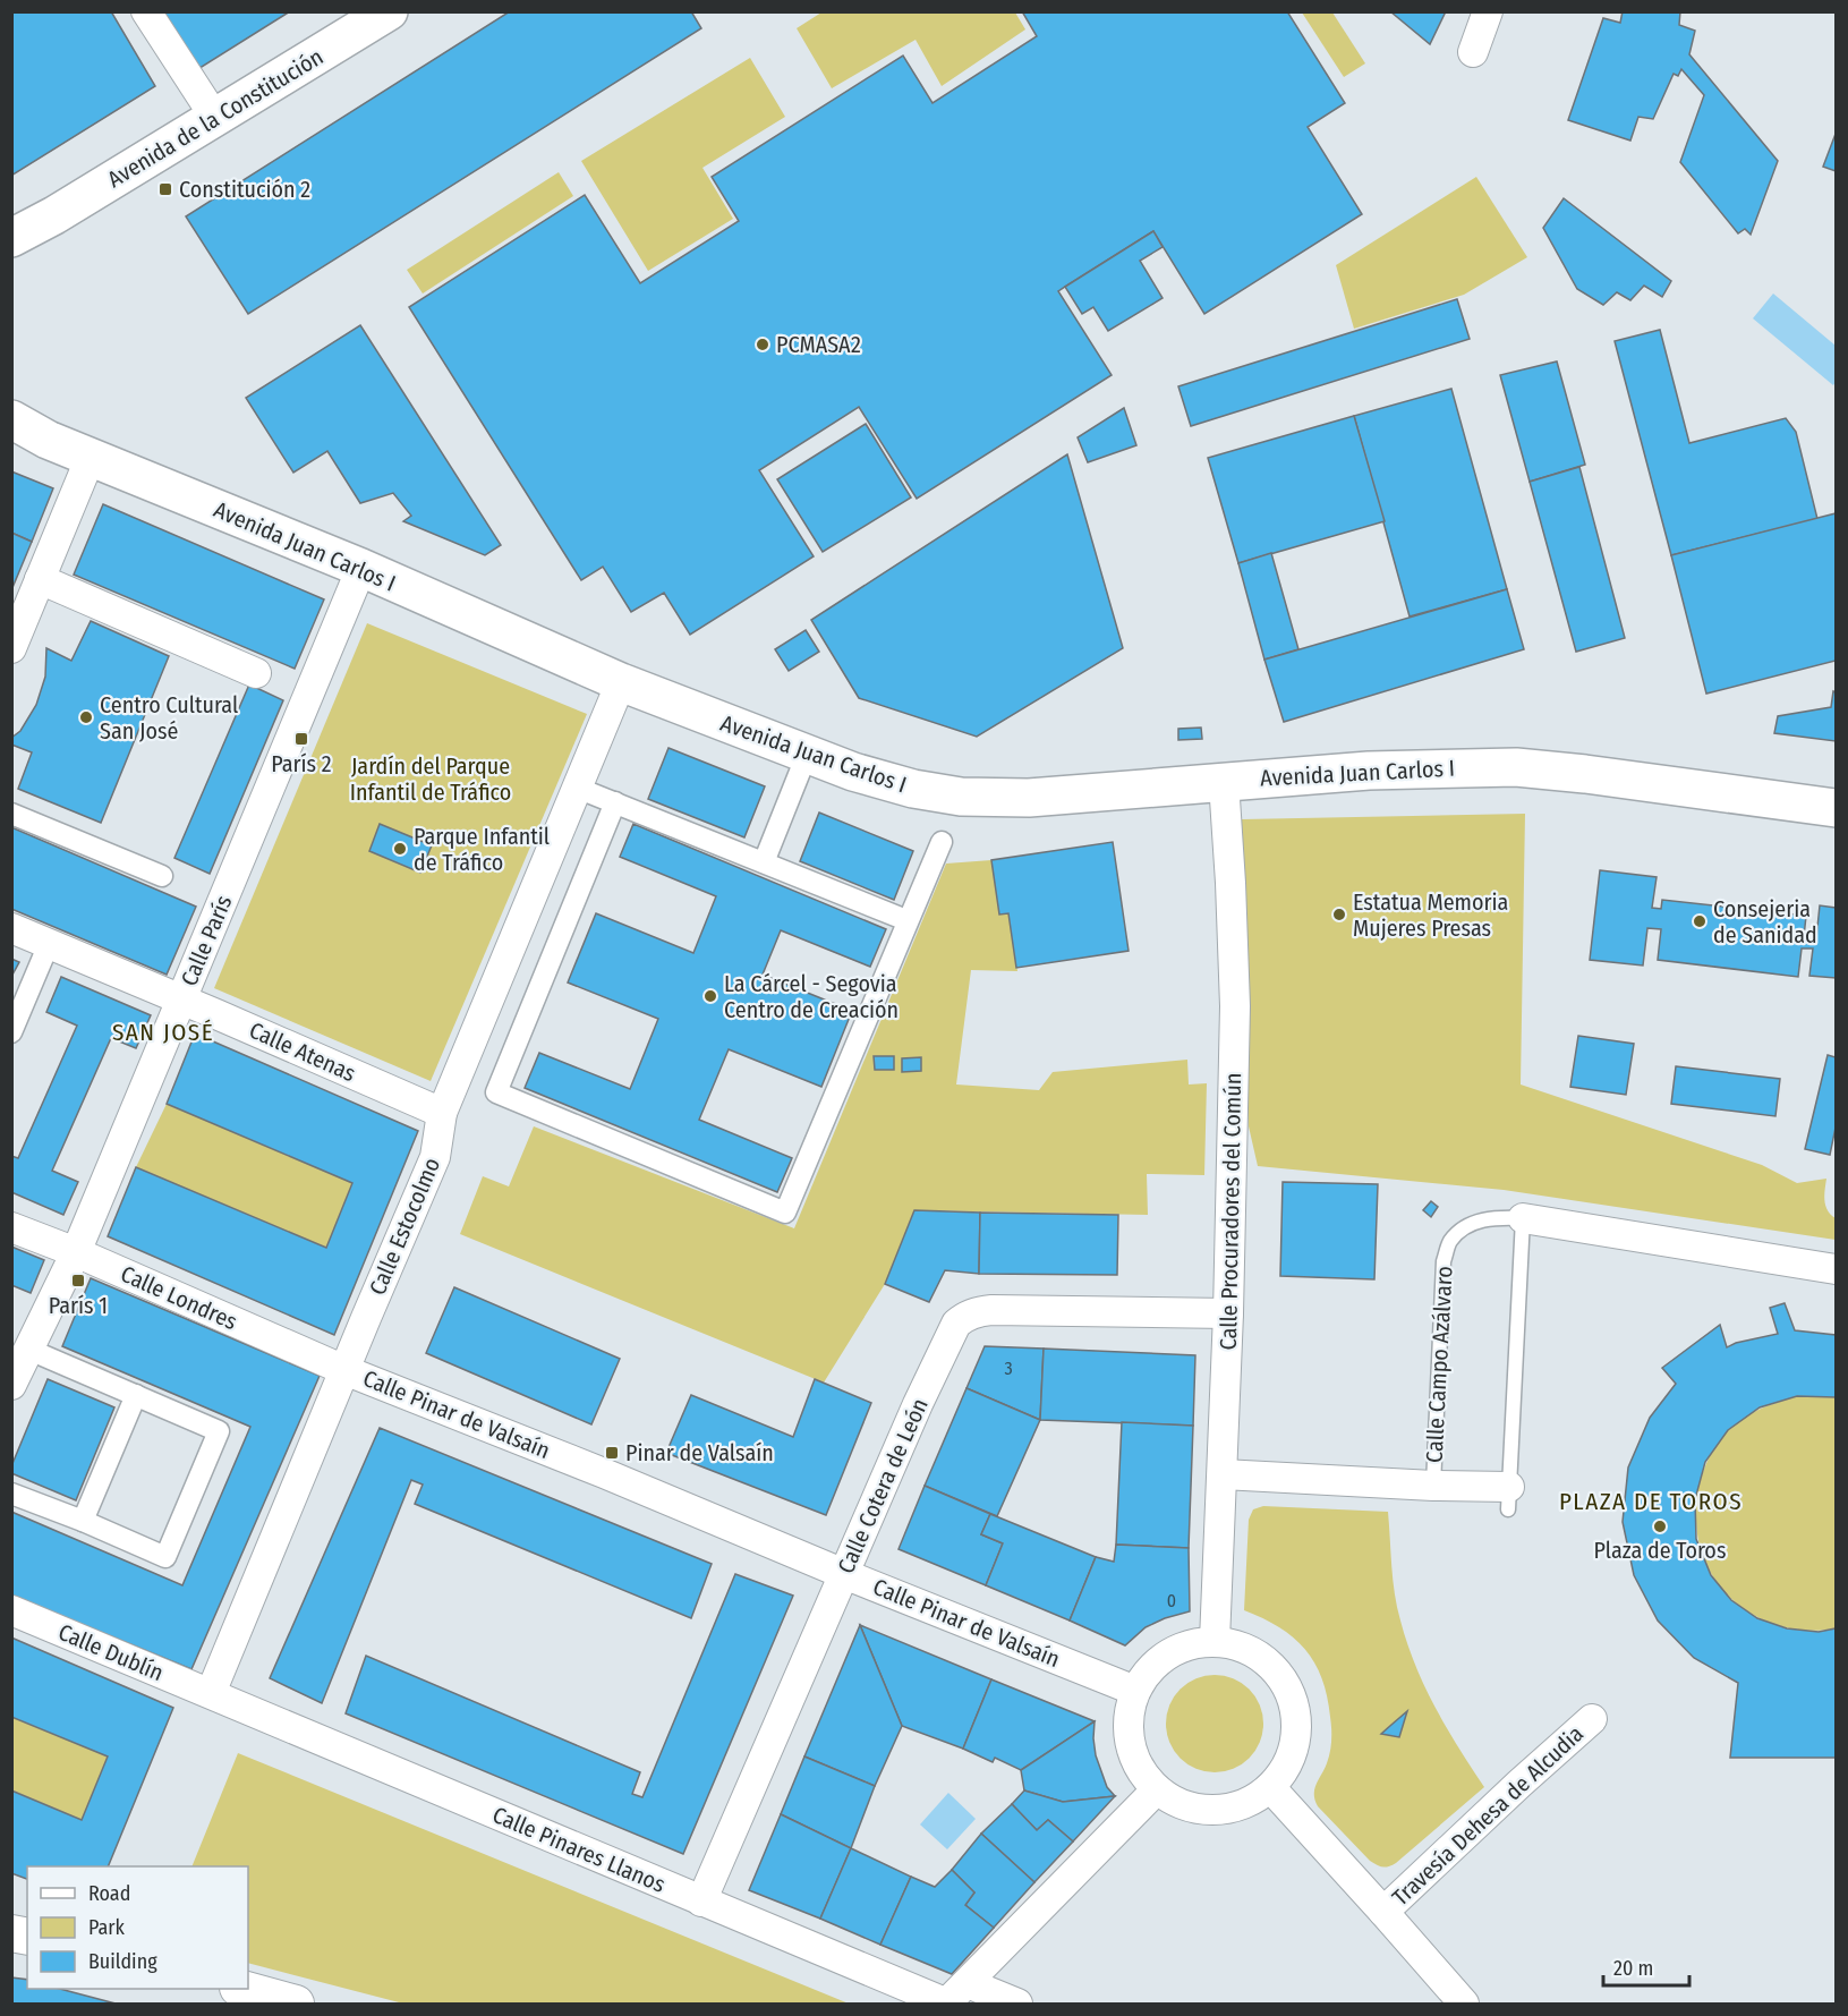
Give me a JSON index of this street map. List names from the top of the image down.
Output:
{
  "streets": {
    "main road": ["Avenida de la Constitución", "Avenida Juan Carlos I"],
    "street": [
      "Calle París",
      "Calle Atenas",
      "Calle Procuradores del Común",
      "Calle Estocolmo",
      "Calle Londres",
      "Calle Campo Azálvaro",
      "Calle Pinar de Valsaín",
      "Calle Cotera de León",
      "Calle Dublín",
      "Travesía Dehesa de Alcudia",
      "Calle Pinares Llanos"
    ]
  },
  "crossings": [
    ["Avenida Juan Carlos I", "Calle París"],
    ["Avenida Juan Carlos I", "Calle Procuradores del Común"],
    ["Avenida Juan Carlos I", "Calle Estocolmo"],
    ["Calle París", "Calle Atenas"],
    ["Calle París", "Calle Londres"],
    ["Calle Atenas", "Calle Estocolmo"],
    ["Calle Procuradores del Común", "Calle Pinar de Valsaín"],
    ["Calle Procuradores del Común", "Calle Cotera de León"],
    ["Calle Estocolmo", "Calle Londres"],
    ["Calle Estocolmo", "Calle Pinar de Valsaín"],
    ["Calle Estocolmo", "Calle Dublín"],
    ["Calle Estocolmo", "Calle Pinares Llanos"],
    ["Calle Londres", "Calle Pinar de Valsaín"],
    ["Calle Pinar de Valsaín", "Calle Cotera de León"],
    ["Calle Cotera de León", "Calle Pinares Llanos"],
    ["Calle Dublín", "Calle Pinares Llanos"]
  ],
  "districts": ["SAN JOSÉ", "PLAZA DE TOROS"],
  "parks": ["Jardín del Parque Infantil de Tráfico"],
  "places": {
    "transit": [
      "Constitución 2",
      "París 2",
      "París 1",
      "Pinar de Valsaín"
    ],
    "other": [
      "PCMASA2",
      "Centro Cultural San José",
      "Parque Infantil de Tráfico",
      "Estatua Memoria Mujeres Presas",
      "Consejeria de Sanidad",
      "La Cárcel - Segovia Centro de Creación",
      "Plaza de Toros"
    ]
  },
  "house_numbers": ["3", "0"],
  "legend": ["Road", "Park", "Building"],
  "scale_bar": "20 m"
}
